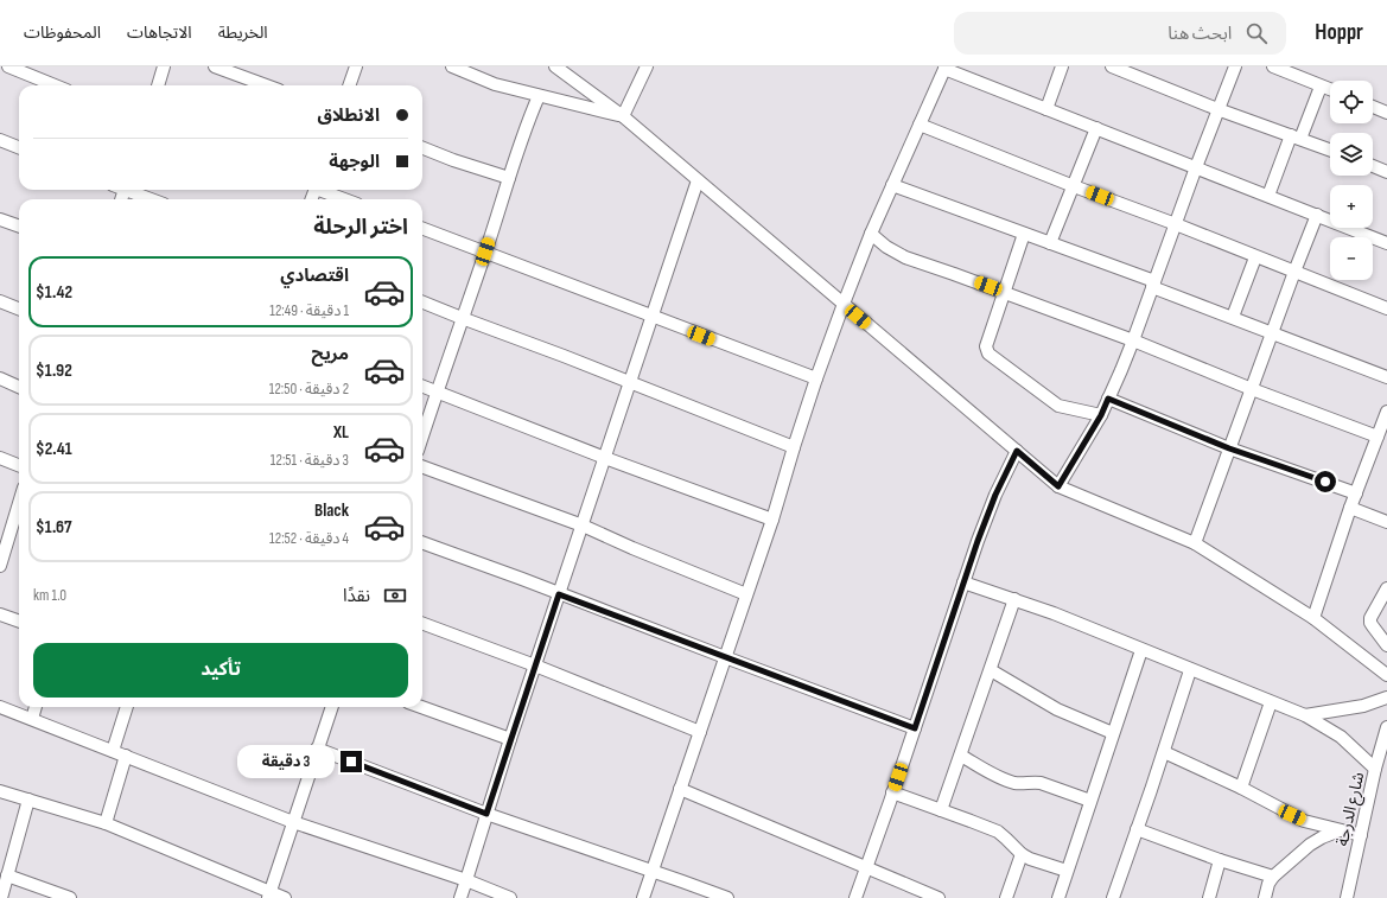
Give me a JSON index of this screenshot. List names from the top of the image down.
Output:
{
  "streets": {
    "street": ["شارع الدرجة"]
  },
  "page": {
    "header": "Hoppr",
    "search": "ابحث هنا",
    "nav": ["الخريطة", "الاتجاهات", "المحفوظات"],
    "map_buttons": ["+", "−"],
    "banner": ["الانطلاق", "الوجهة"],
    "heading": "اختر الرحلة",
    "list": [
      {
        "name": "اقتصادي",
        "note": "1 دقيقة · 12:49",
        "value": "$1.42"
      },
      {
        "name": "مريح",
        "note": "2 دقيقة · 12:50",
        "value": "$1.92"
      },
      {
        "name": "XL",
        "note": "3 دقيقة · 12:51",
        "value": "$2.41"
      },
      {
        "name": "Black",
        "note": "4 دقيقة · 12:52",
        "value": "$1.67"
      }
    ],
    "pay": ["نقدًا", "1.0 km"],
    "buttons": "تأكيد",
    "bubble": "3 دقيقة"
  }
}
